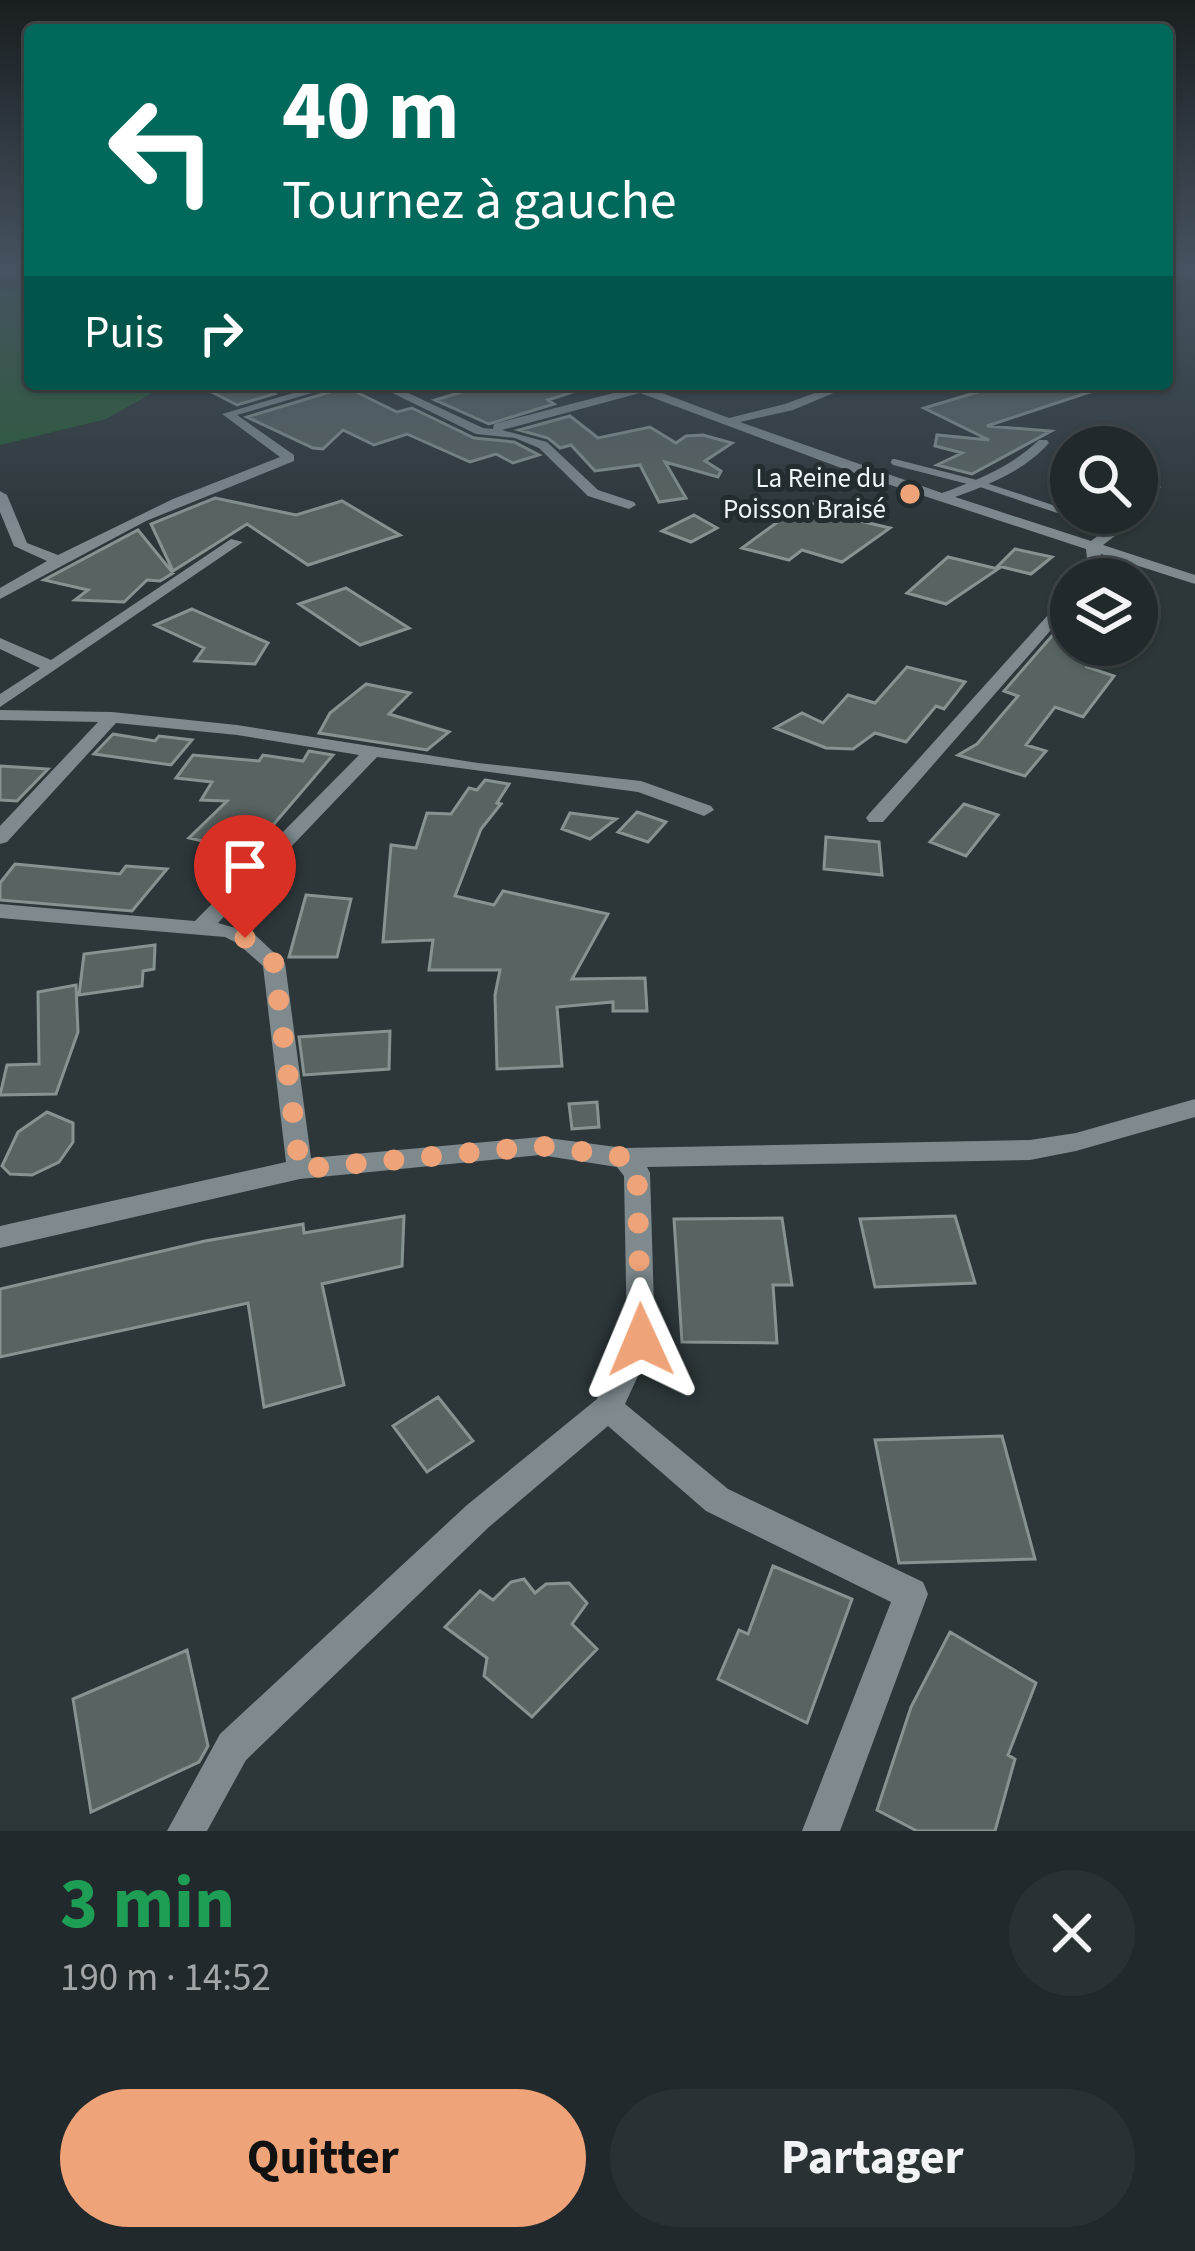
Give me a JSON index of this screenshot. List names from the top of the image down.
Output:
{
  "places": ["La Reine du Poisson Braisé"],
  "page": {
    "turn": ["40 m", "Tournez à gauche"],
    "then": "Puis",
    "heading": ["3 min", "190 m · 14:52"],
    "buttons": ["Quitter", "Partager"]
  }
}
